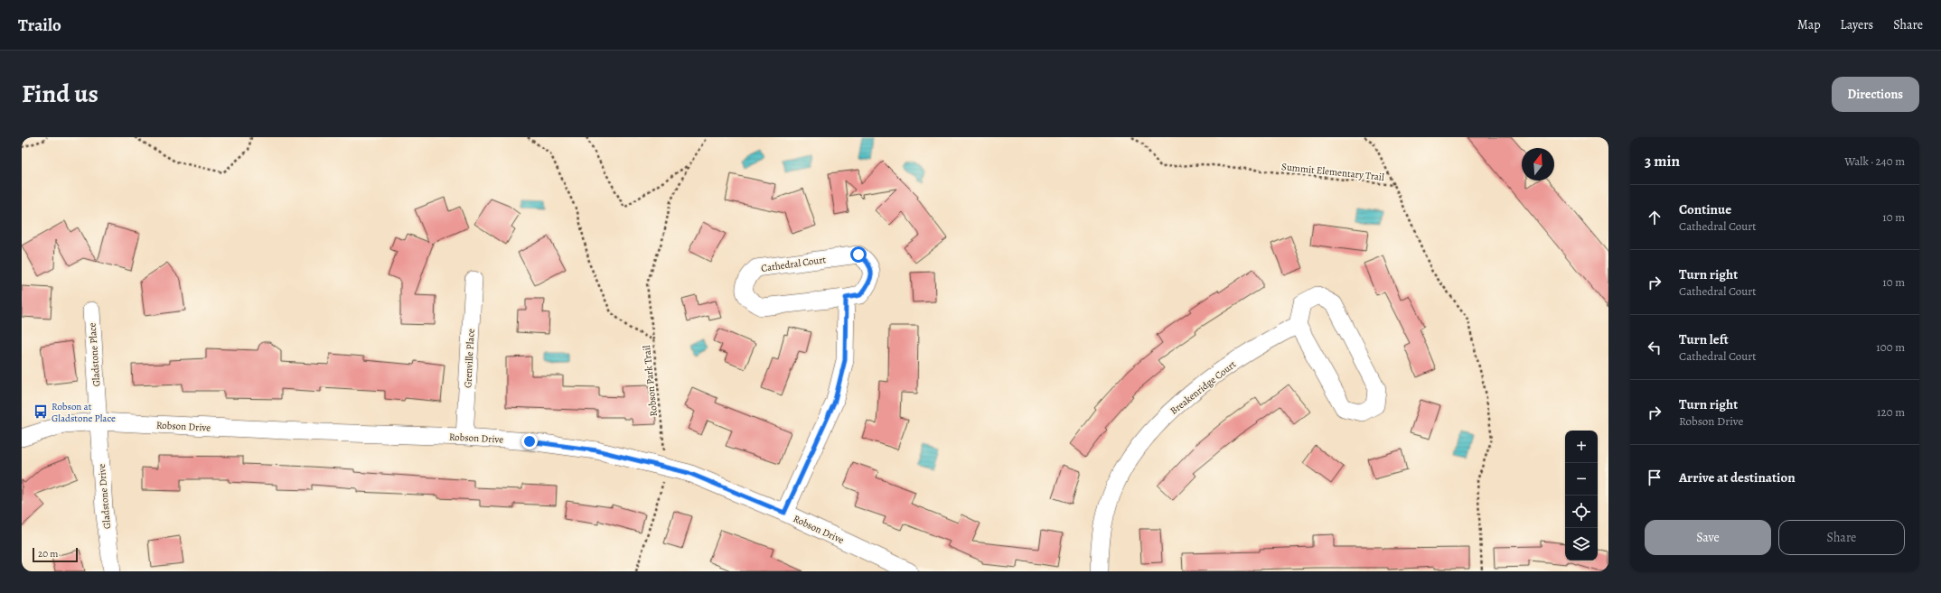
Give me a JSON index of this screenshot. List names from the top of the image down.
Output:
{
  "streets": {
    "street": [
      "Cathedral Court",
      "Gladstone Place",
      "Grenville Place",
      "Breakenridge Court",
      "Robson Drive",
      "Gladstone Drive"
    ],
    "path": ["Summit Elementary Trail", "Robson Park Trail"]
  },
  "crossings": [
    ["Gladstone Place", "Robson Drive"],
    ["Gladstone Place", "Gladstone Drive"],
    ["Grenville Place", "Robson Drive"],
    ["Robson Drive", "Gladstone Drive"]
  ],
  "places": {
    "bus stop": ["Robson at Gladstone Place"]
  },
  "scale_bar": "20 m",
  "north": "top",
  "page": {
    "header": "Trailo",
    "nav": ["Map", "Layers", "Share"],
    "title": "Find us",
    "buttons": [
      "Directions",
      ["Save", "Share"]
    ],
    "heading": ["3 min", "Walk · 240 m"],
    "list": [
      ["Continue", "Cathedral Court", "10 m"],
      ["Turn right", "Cathedral Court", "10 m"],
      ["Turn left", "Cathedral Court", "100 m"],
      ["Turn right", "Robson Drive", "120 m"],
      "Arrive at destination"
    ],
    "map_buttons": ["+", "−"],
    "scale": "20 m"
  }
}
